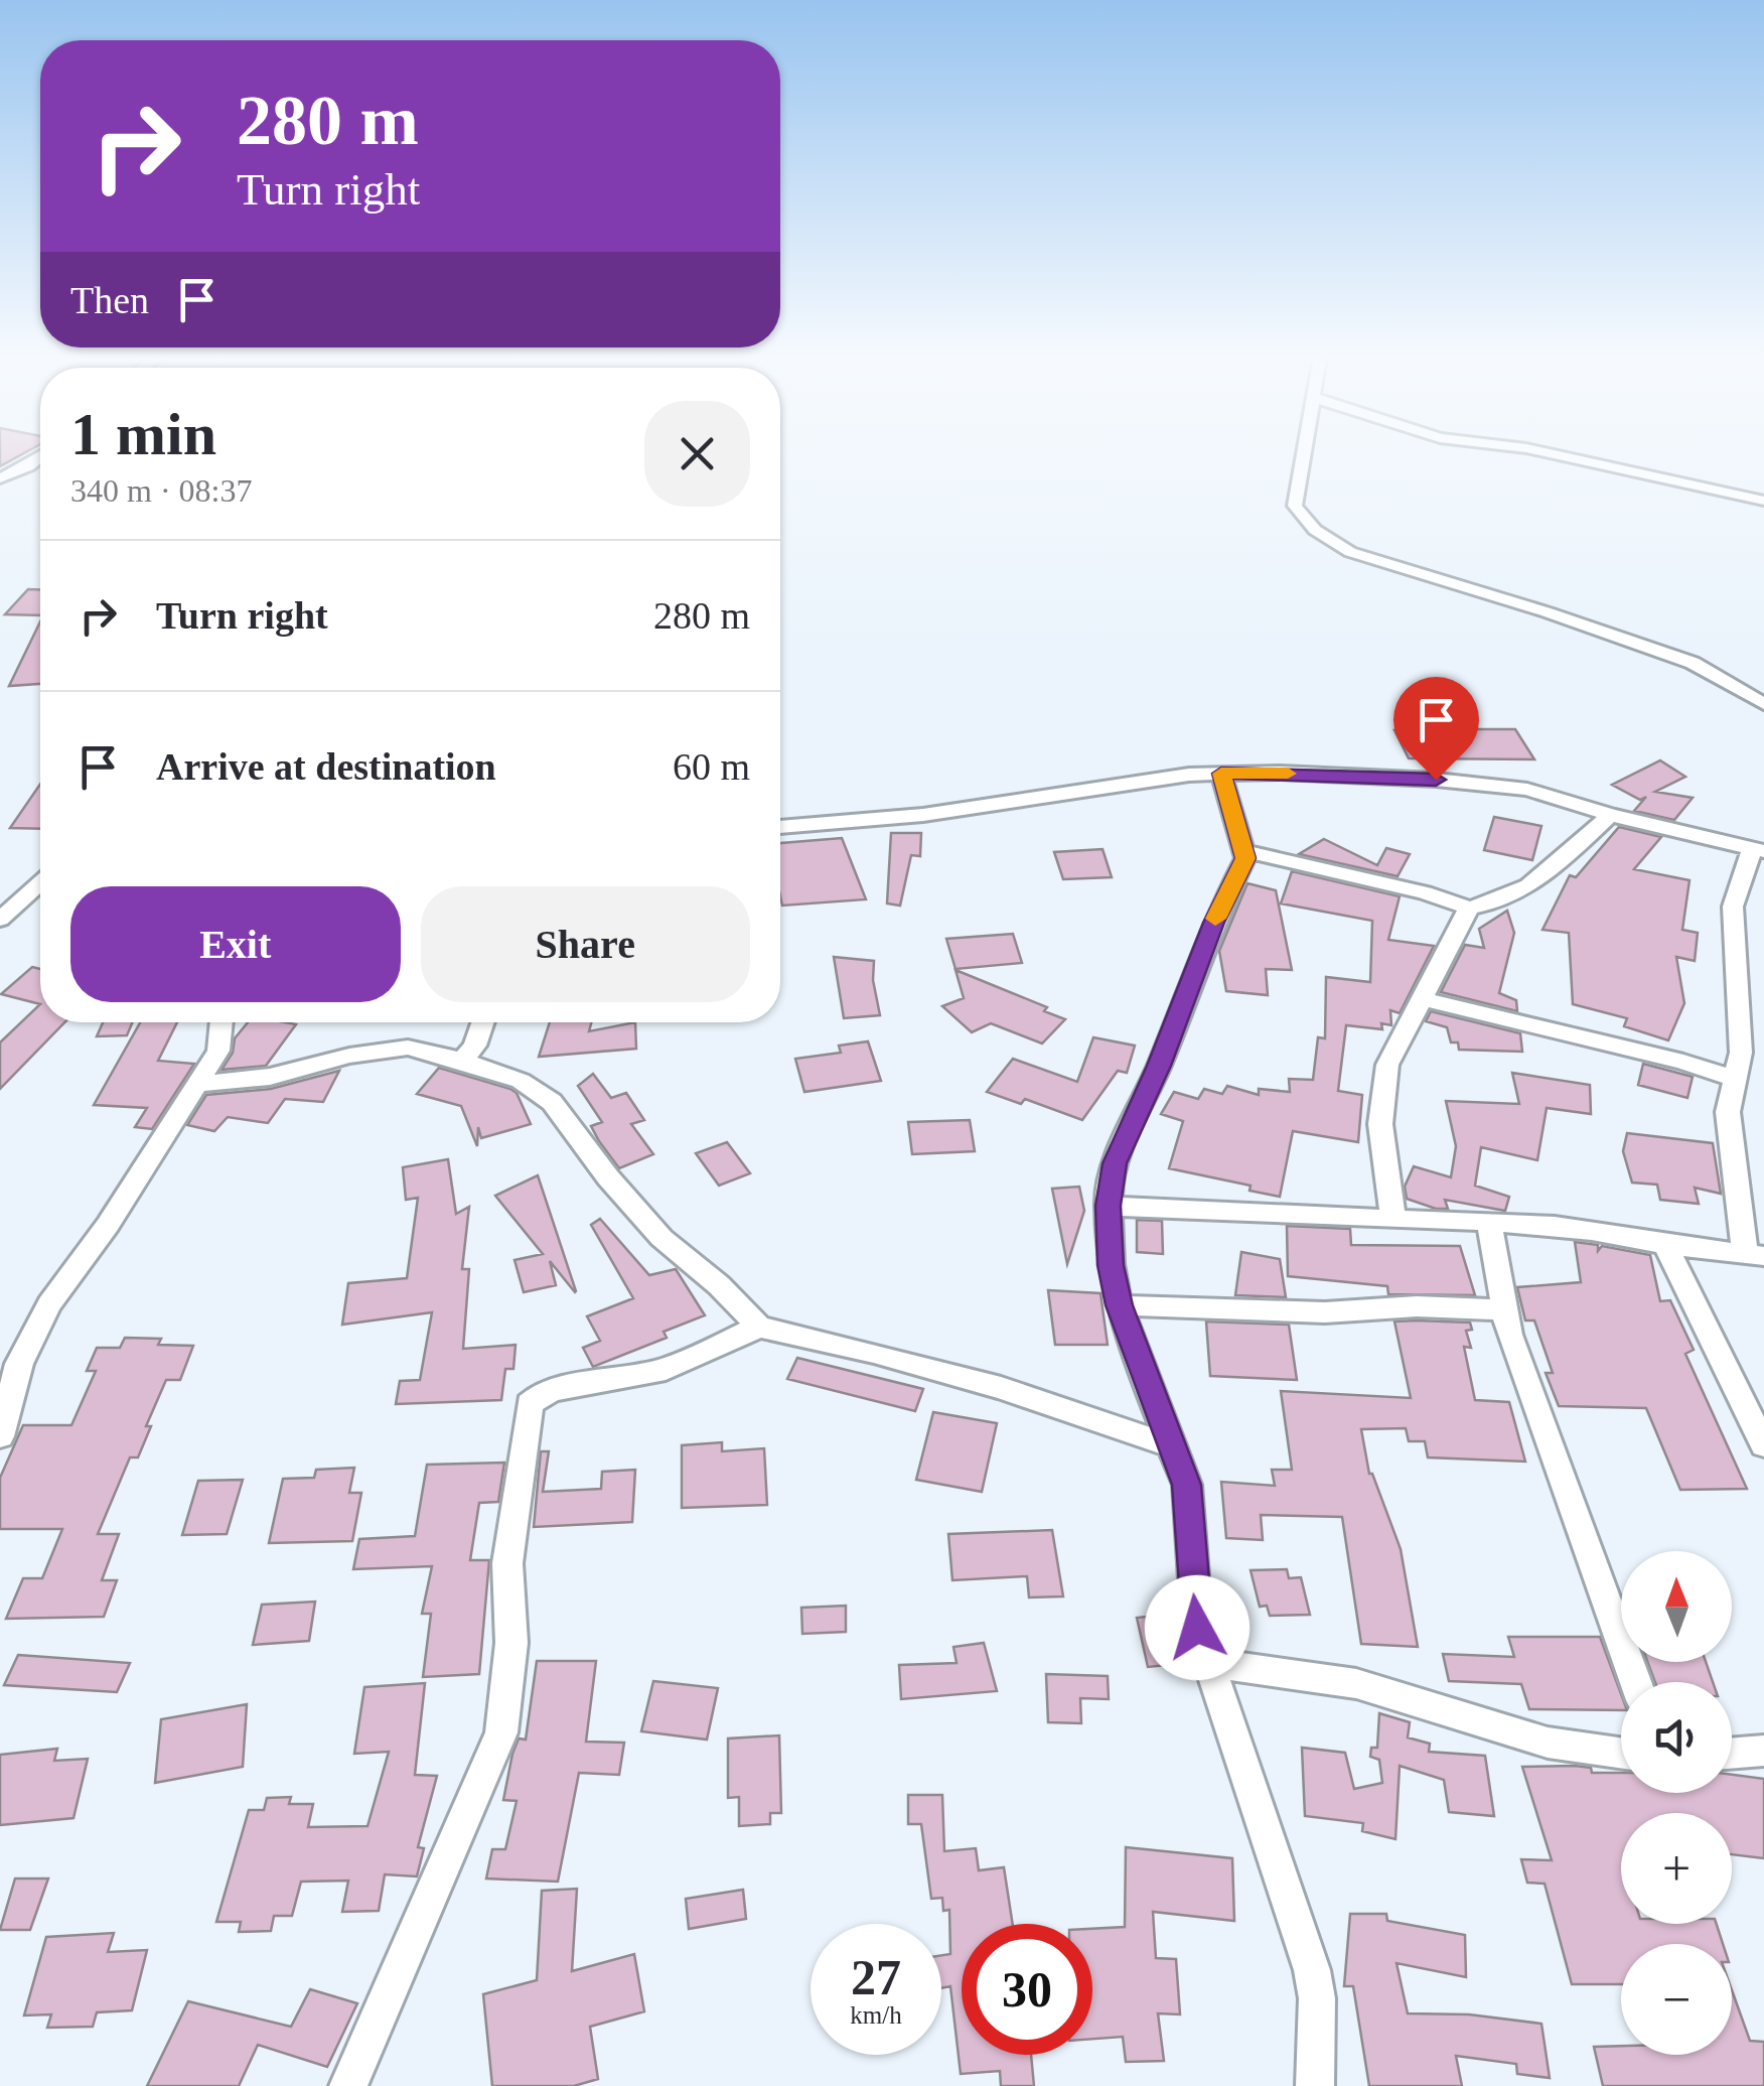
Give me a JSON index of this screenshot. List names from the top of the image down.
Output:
{
  "north": "top",
  "page": {
    "turn": ["280 m", "Turn right"],
    "then": "Then",
    "heading": ["1 min", "340 m · 08:37"],
    "list": [
      {
        "name": "Turn right",
        "value": "280 m"
      },
      {
        "name": "Arrive at destination",
        "value": "60 m"
      }
    ],
    "buttons": ["Exit", "Share"],
    "map_buttons": ["+", "−"],
    "speed": "27 km/h",
    "limit": "30"
  }
}
